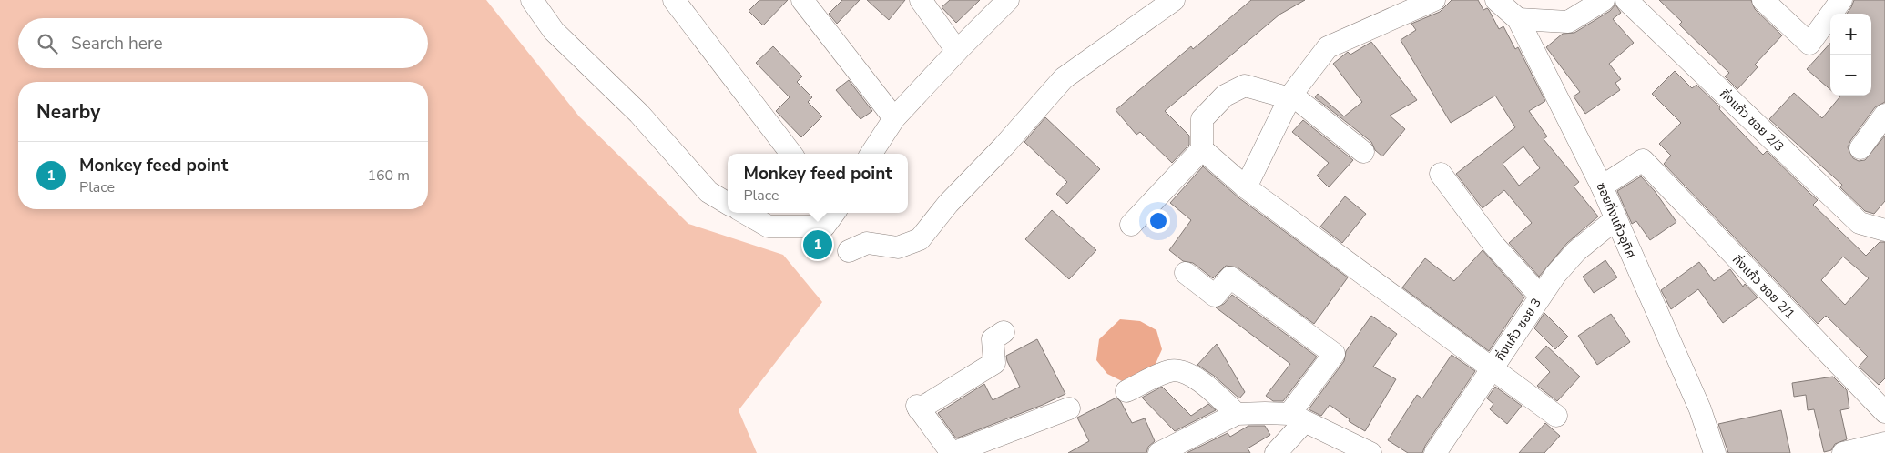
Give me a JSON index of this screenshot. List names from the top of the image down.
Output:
{
  "streets": {
    "street": [
      "กิ่งแก้ว ซอย 2/3",
      "ซอยกิ่งแก้วอุทิศ",
      "กิ่งแก้ว ซอย 2/1",
      "กิ่งแก้ว ซอย 3"
    ]
  },
  "crossings": [
    ["ซอยกิ่งแก้วอุทิศ", "กิ่งแก้ว ซอย 2/1"],
    ["ซอยกิ่งแก้วอุทิศ", "กิ่งแก้ว ซอย 3"]
  ],
  "page": {
    "map_buttons": ["+", "−"],
    "search": "Search here",
    "heading": "Nearby",
    "list": [
      {
        "mark": "1",
        "name": "Monkey feed point",
        "note": "Place",
        "value": "160 m"
      }
    ],
    "popup": ["Monkey feed point", "Place"],
    "pins": "1"
  }
}
